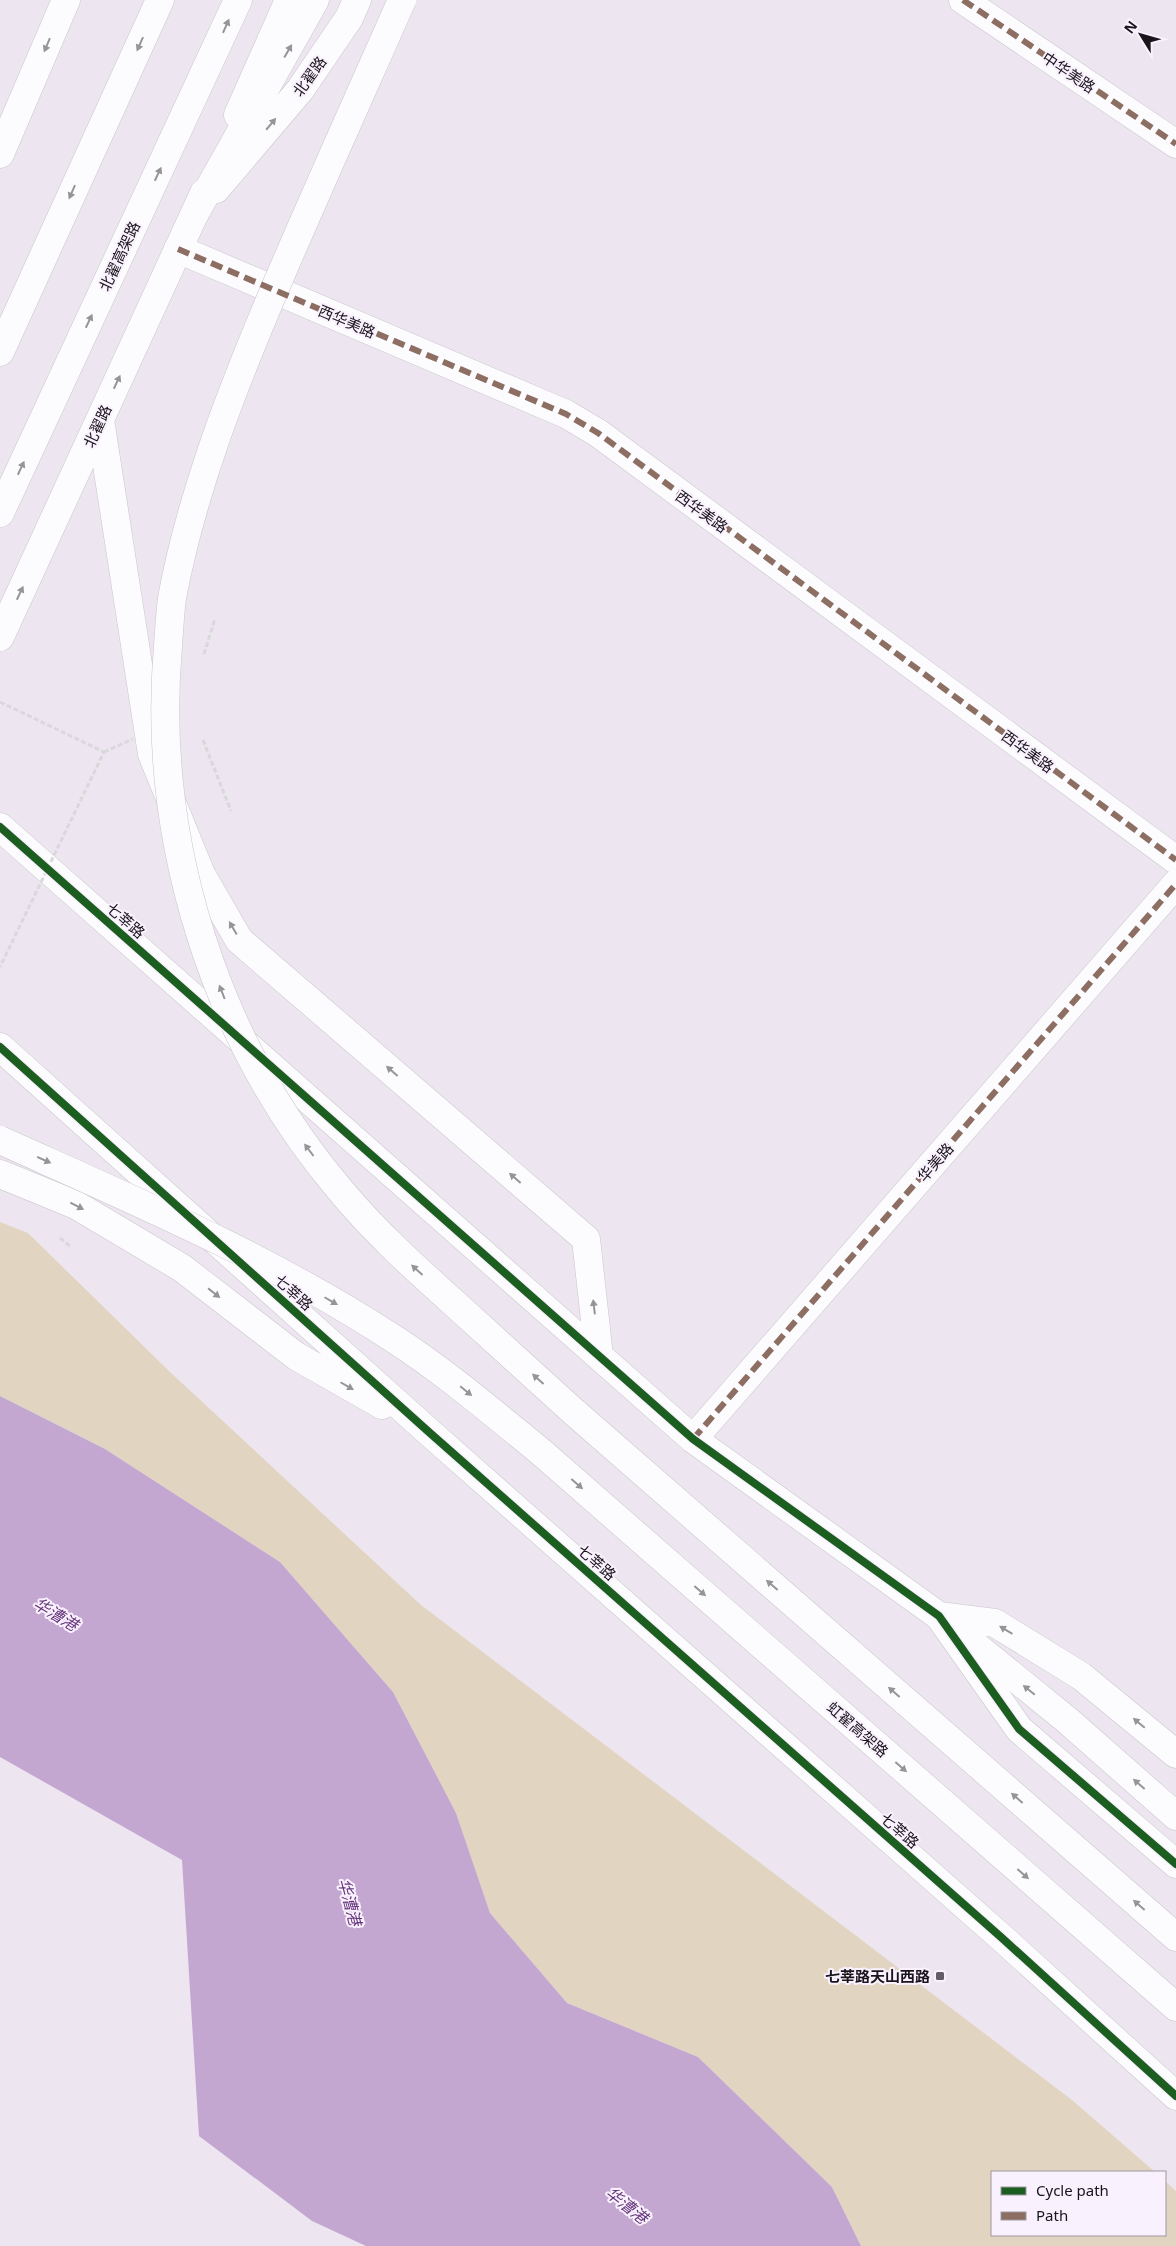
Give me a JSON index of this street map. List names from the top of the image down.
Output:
{
  "streets": {
    "main road": [
      "中华美路",
      "北翟路",
      "北翟高架路",
      "西华美路",
      "七莘路",
      "华美路",
      "虹翟高架路"
    ]
  },
  "crossings": [
    ["北翟路", "西华美路"],
    ["七莘路", "华美路"]
  ],
  "water": ["华漕港"],
  "places": {
    "transit": ["七莘路天山西路"]
  },
  "legend": ["Cycle path", "Path"],
  "north": "top left"
}
